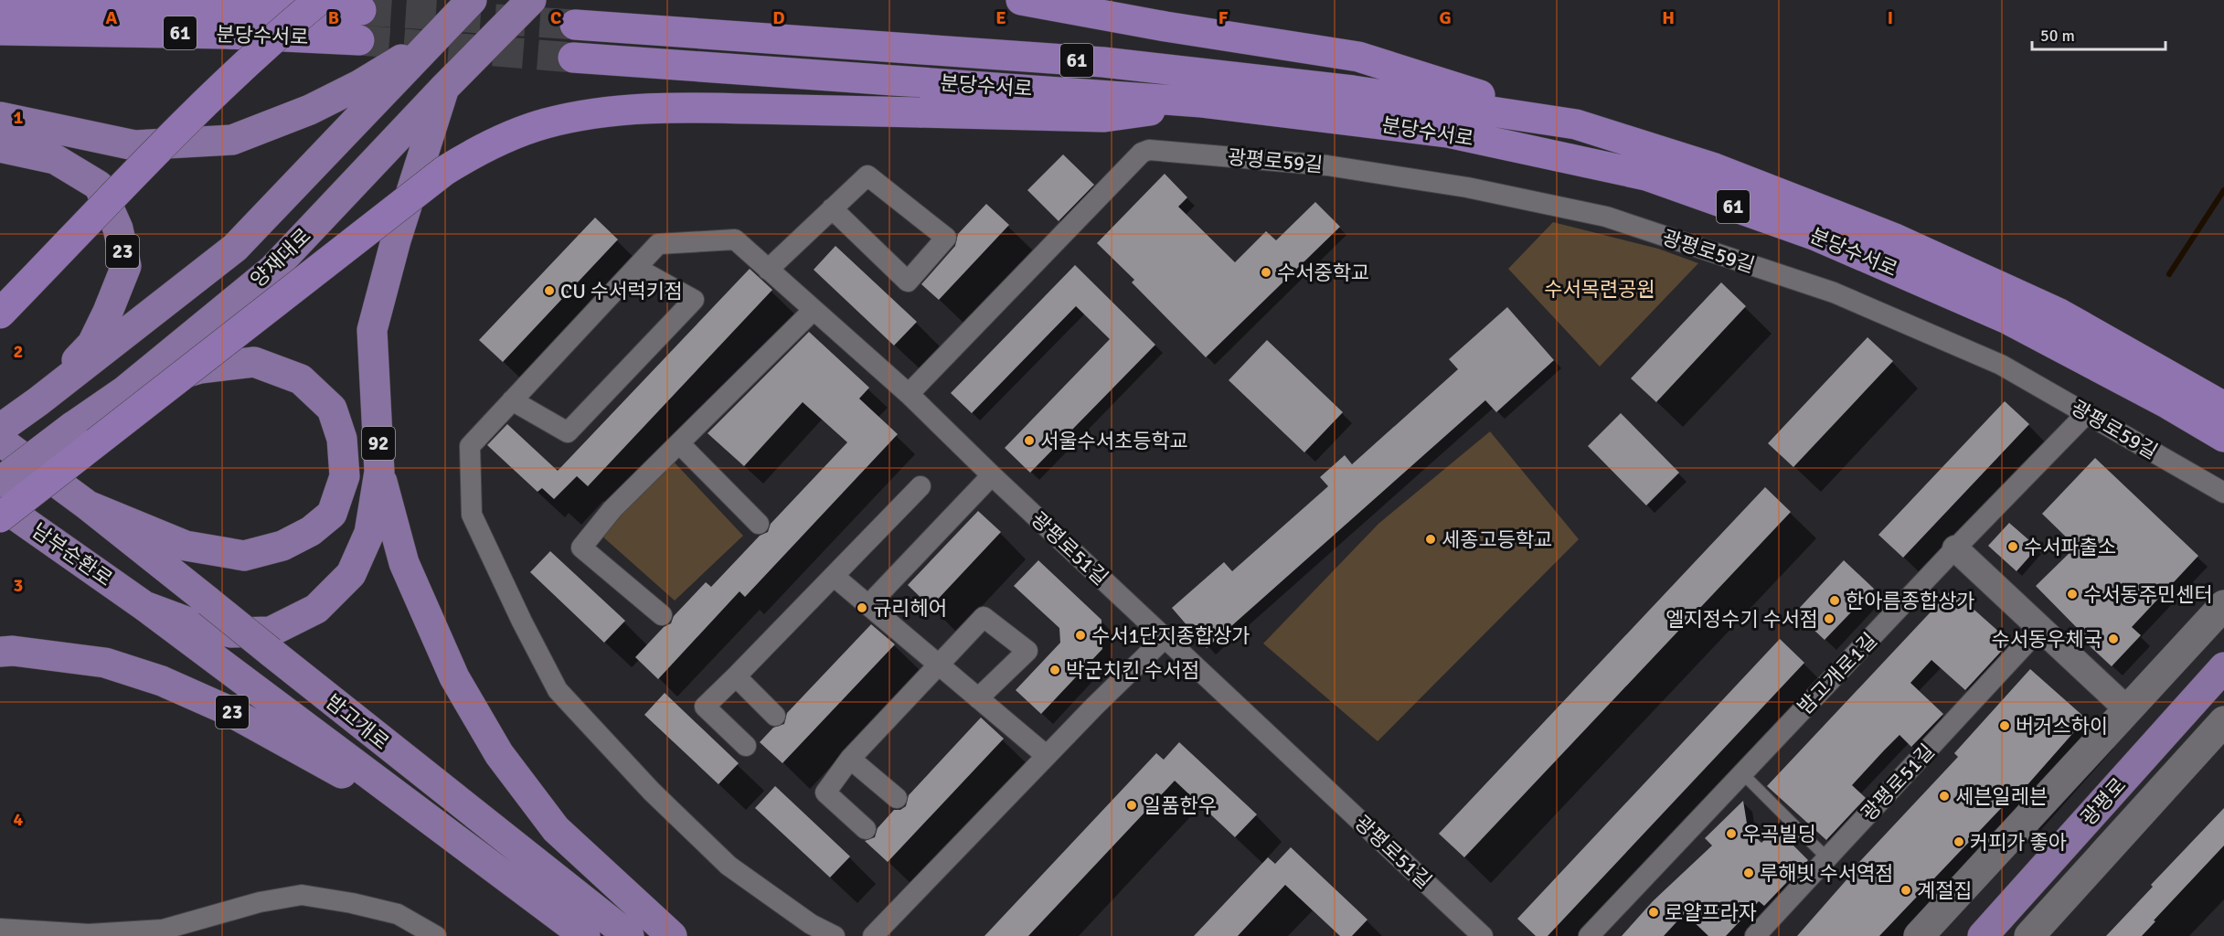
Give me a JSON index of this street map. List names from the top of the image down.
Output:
{
  "streets": {
    "highway": ["61", "분당수서로"],
    "main road": [
      "23",
      "양재대로",
      "92",
      "남부순환로",
      "밤고개로",
      "광평로"
    ],
    "street": ["광평로59길", "광평로51길", "밤고개로1길"]
  },
  "crossings": [
    ["광평로59길", "광평로51길"],
    ["광평로59길", "밤고개로1길"],
    ["23", "양재대로"],
    ["23", "밤고개로"],
    ["양재대로", "92"],
    ["92", "남부순환로"],
    ["92", "밤고개로"],
    ["남부순환로", "밤고개로"]
  ],
  "parks": ["수서목련공원"],
  "places": [
    "수서중학교",
    "CU 수서럭키점",
    "서울수서초등학교",
    "세종고등학교",
    "수서파출소",
    "수서동주민센터",
    "한아름종합상가",
    "규리헤어",
    "엘지정수기 수서점",
    "수서1단지종합상가",
    "수서동우체국",
    "박군치킨 수서점",
    "버거스하이",
    "세븐일레븐",
    "일품한우",
    "우곡빌딩",
    "커피가 좋아",
    "루해빗 수서역점",
    "계절집",
    "로얄프라자"
  ],
  "scale_bar": "50 m",
  "grid": {
    "columns": [
      "A",
      "B",
      "C",
      "D",
      "E",
      "F",
      "G",
      "H",
      "I"
    ],
    "rows": [
      "1",
      "2",
      "3",
      "4"
    ]
  }
}
